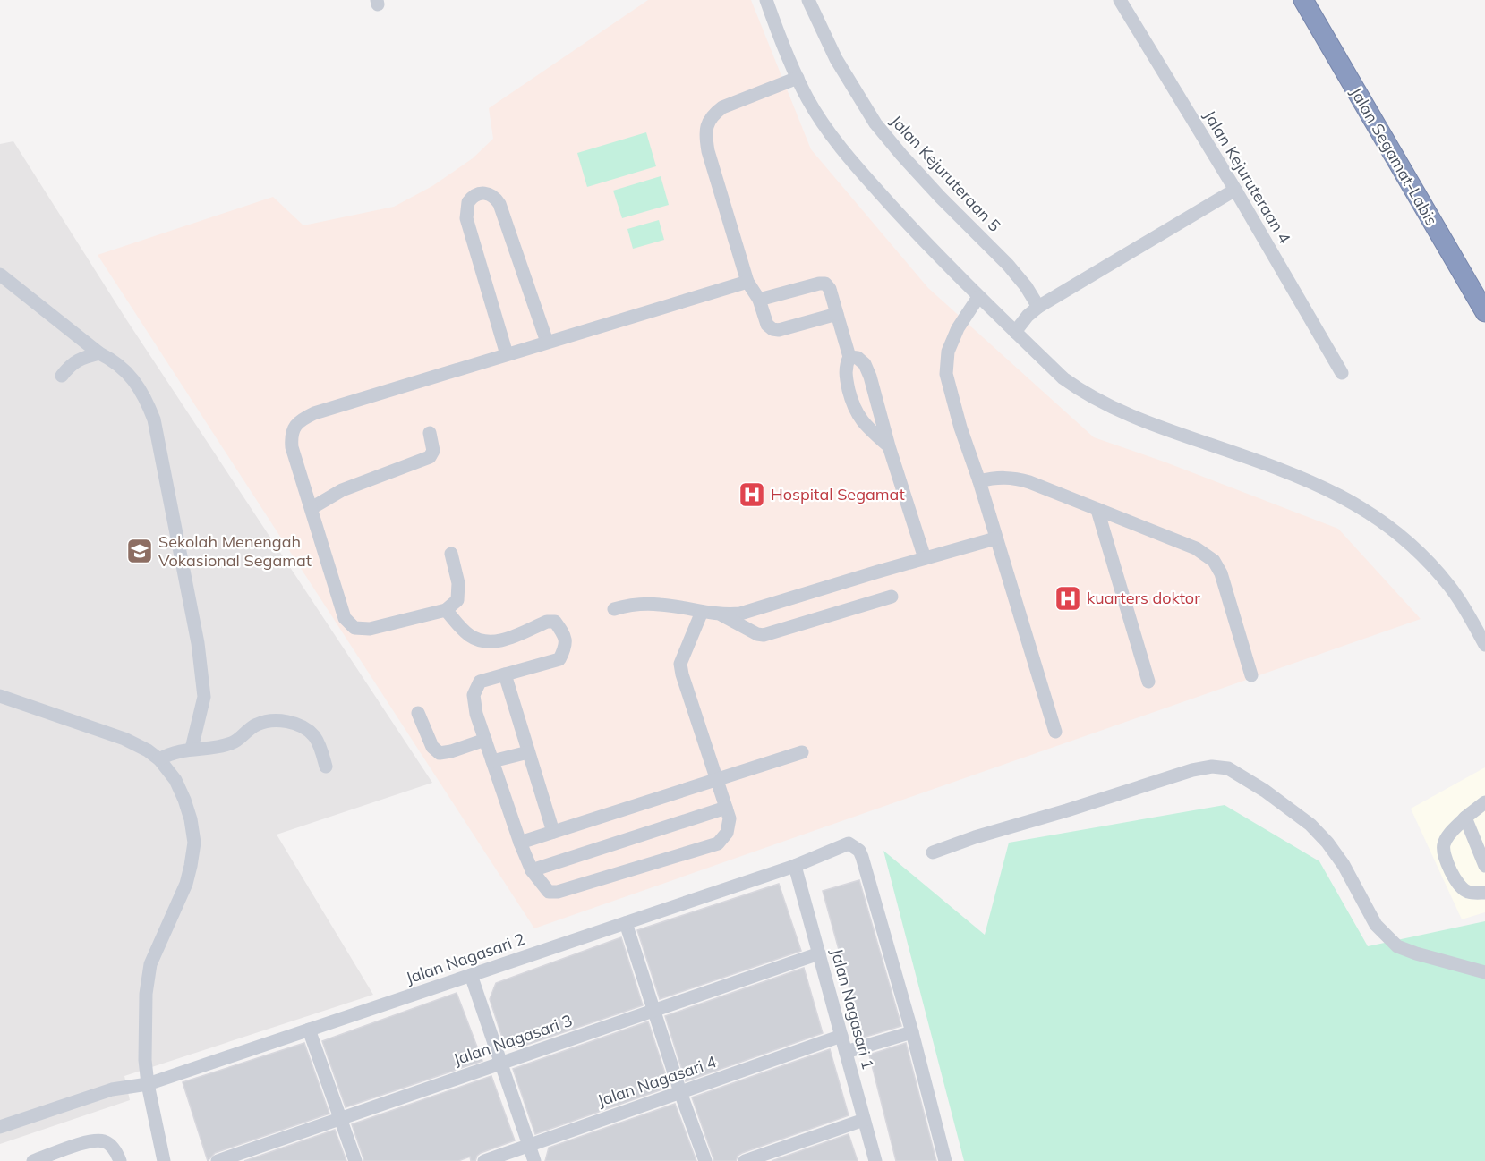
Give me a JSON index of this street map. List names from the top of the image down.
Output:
{
  "streets": {
    "highway": ["Jalan Segamat-Labis"],
    "street": [
      "Jalan Kejuruteraan 5",
      "Jalan Kejuruteraan 4",
      "Jalan Nagasari 2",
      "Jalan Nagasari 1",
      "Jalan Nagasari 3",
      "Jalan Nagasari 4"
    ]
  },
  "crossings": [
    ["Jalan Nagasari 2", "Jalan Nagasari 1"],
    ["Jalan Nagasari 1", "Jalan Nagasari 3"],
    ["Jalan Nagasari 1", "Jalan Nagasari 4"]
  ],
  "places": {
    "hospital": ["Hospital Segamat", "kuarters doktor"],
    "school or university": ["Sekolah Menengah Vokasional Segamat"]
  }
}
